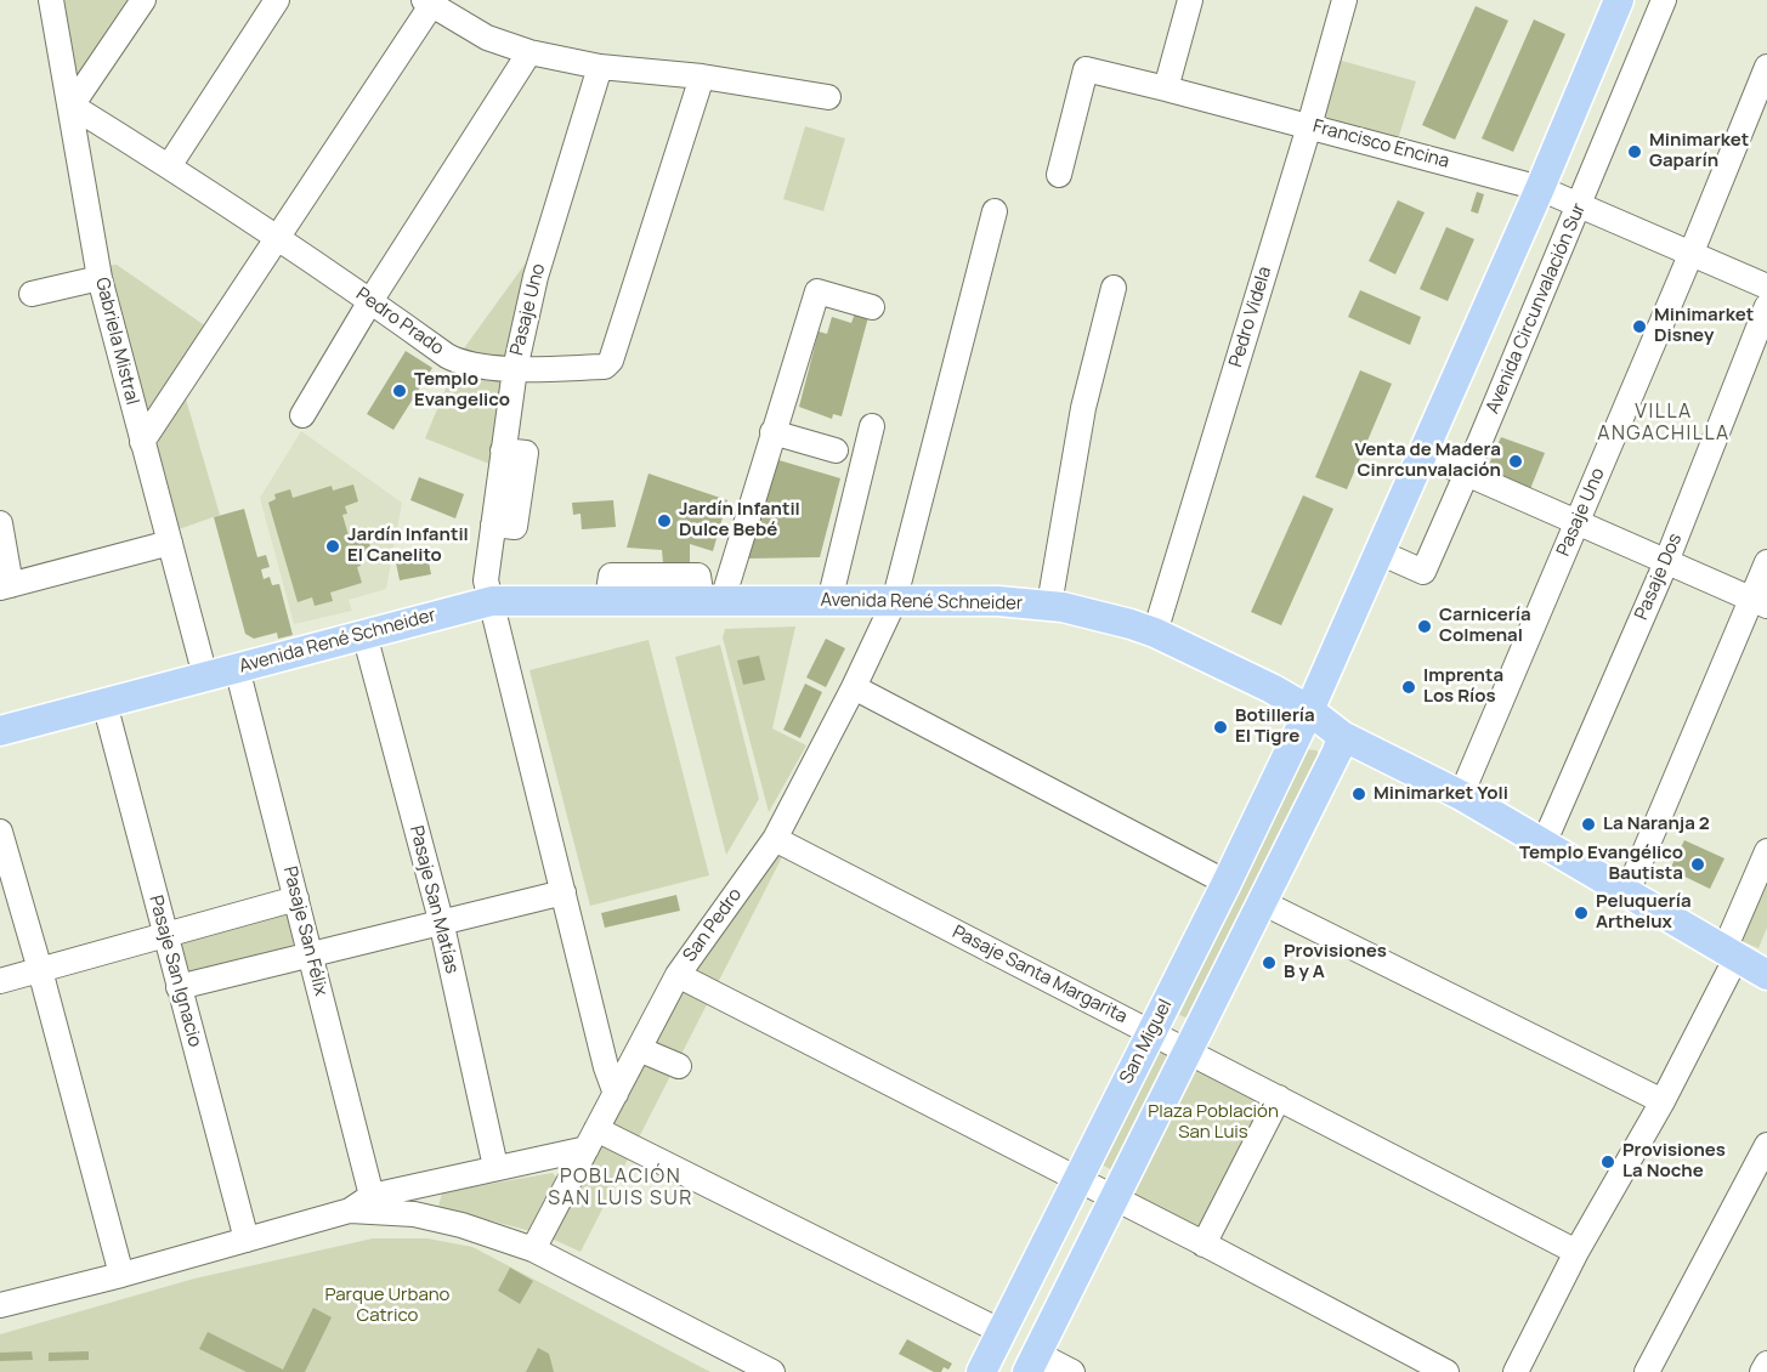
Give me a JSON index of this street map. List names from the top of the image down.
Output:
{
  "streets": {
    "main road": ["Avenida René Schneider", "San Miguel"],
    "street": [
      "Francisco Encina",
      "Avenida Circunvalación Sur",
      "Pasaje Uno",
      "Pedro Videla",
      "Pedro Prado",
      "Gabriela Mistral",
      "Pasaje Dos",
      "Pasaje San Matías",
      "San Pedro",
      "Pasaje San Félix",
      "Pasaje San Ignacio",
      "Pasaje Santa Margarita"
    ]
  },
  "crossings": [
    ["Francisco Encina", "Avenida Circunvalación Sur"],
    ["Francisco Encina", "Pasaje Uno"],
    ["Francisco Encina", "Pedro Videla"],
    ["Pasaje Uno", "Pedro Prado"],
    ["Pasaje Uno", "Avenida René Schneider"],
    ["Pasaje Uno", "San Pedro"],
    ["Pedro Videla", "Avenida René Schneider"],
    ["Pedro Prado", "Gabriela Mistral"],
    ["Gabriela Mistral", "Avenida René Schneider"],
    ["Pasaje Dos", "Avenida René Schneider"],
    ["Avenida René Schneider", "Pasaje San Matías"],
    ["Avenida René Schneider", "San Pedro"],
    ["Avenida René Schneider", "Pasaje San Félix"],
    ["Avenida René Schneider", "Pasaje San Ignacio"],
    ["Avenida René Schneider", "San Miguel"],
    ["San Pedro", "Pasaje Santa Margarita"],
    ["Pasaje Santa Margarita", "San Miguel"]
  ],
  "districts": ["VILLA ANGACHILLA", "POBLACIÓN SAN LUIS SUR"],
  "parks": ["Plaza Población San Luis", "Parque Urbano Catrico"],
  "places": [
    "Minimarket Gaparín",
    "Minimarket Disney",
    "Templo Evangelico",
    "Venta de Madera Cinrcunvalación",
    "Jardín Infantil Dulce Bebé",
    "Jardín Infantil El Canelito",
    "Carnicería Colmenal",
    "Imprenta Los Ríos",
    "Botillería El Tigre",
    "Minimarket Yoli",
    "La Naranja 2",
    "Templo Evangélico Bautista",
    "Peluquería Arthelux",
    "Provisiones B y A",
    "Provisiones La Noche"
  ]
}
